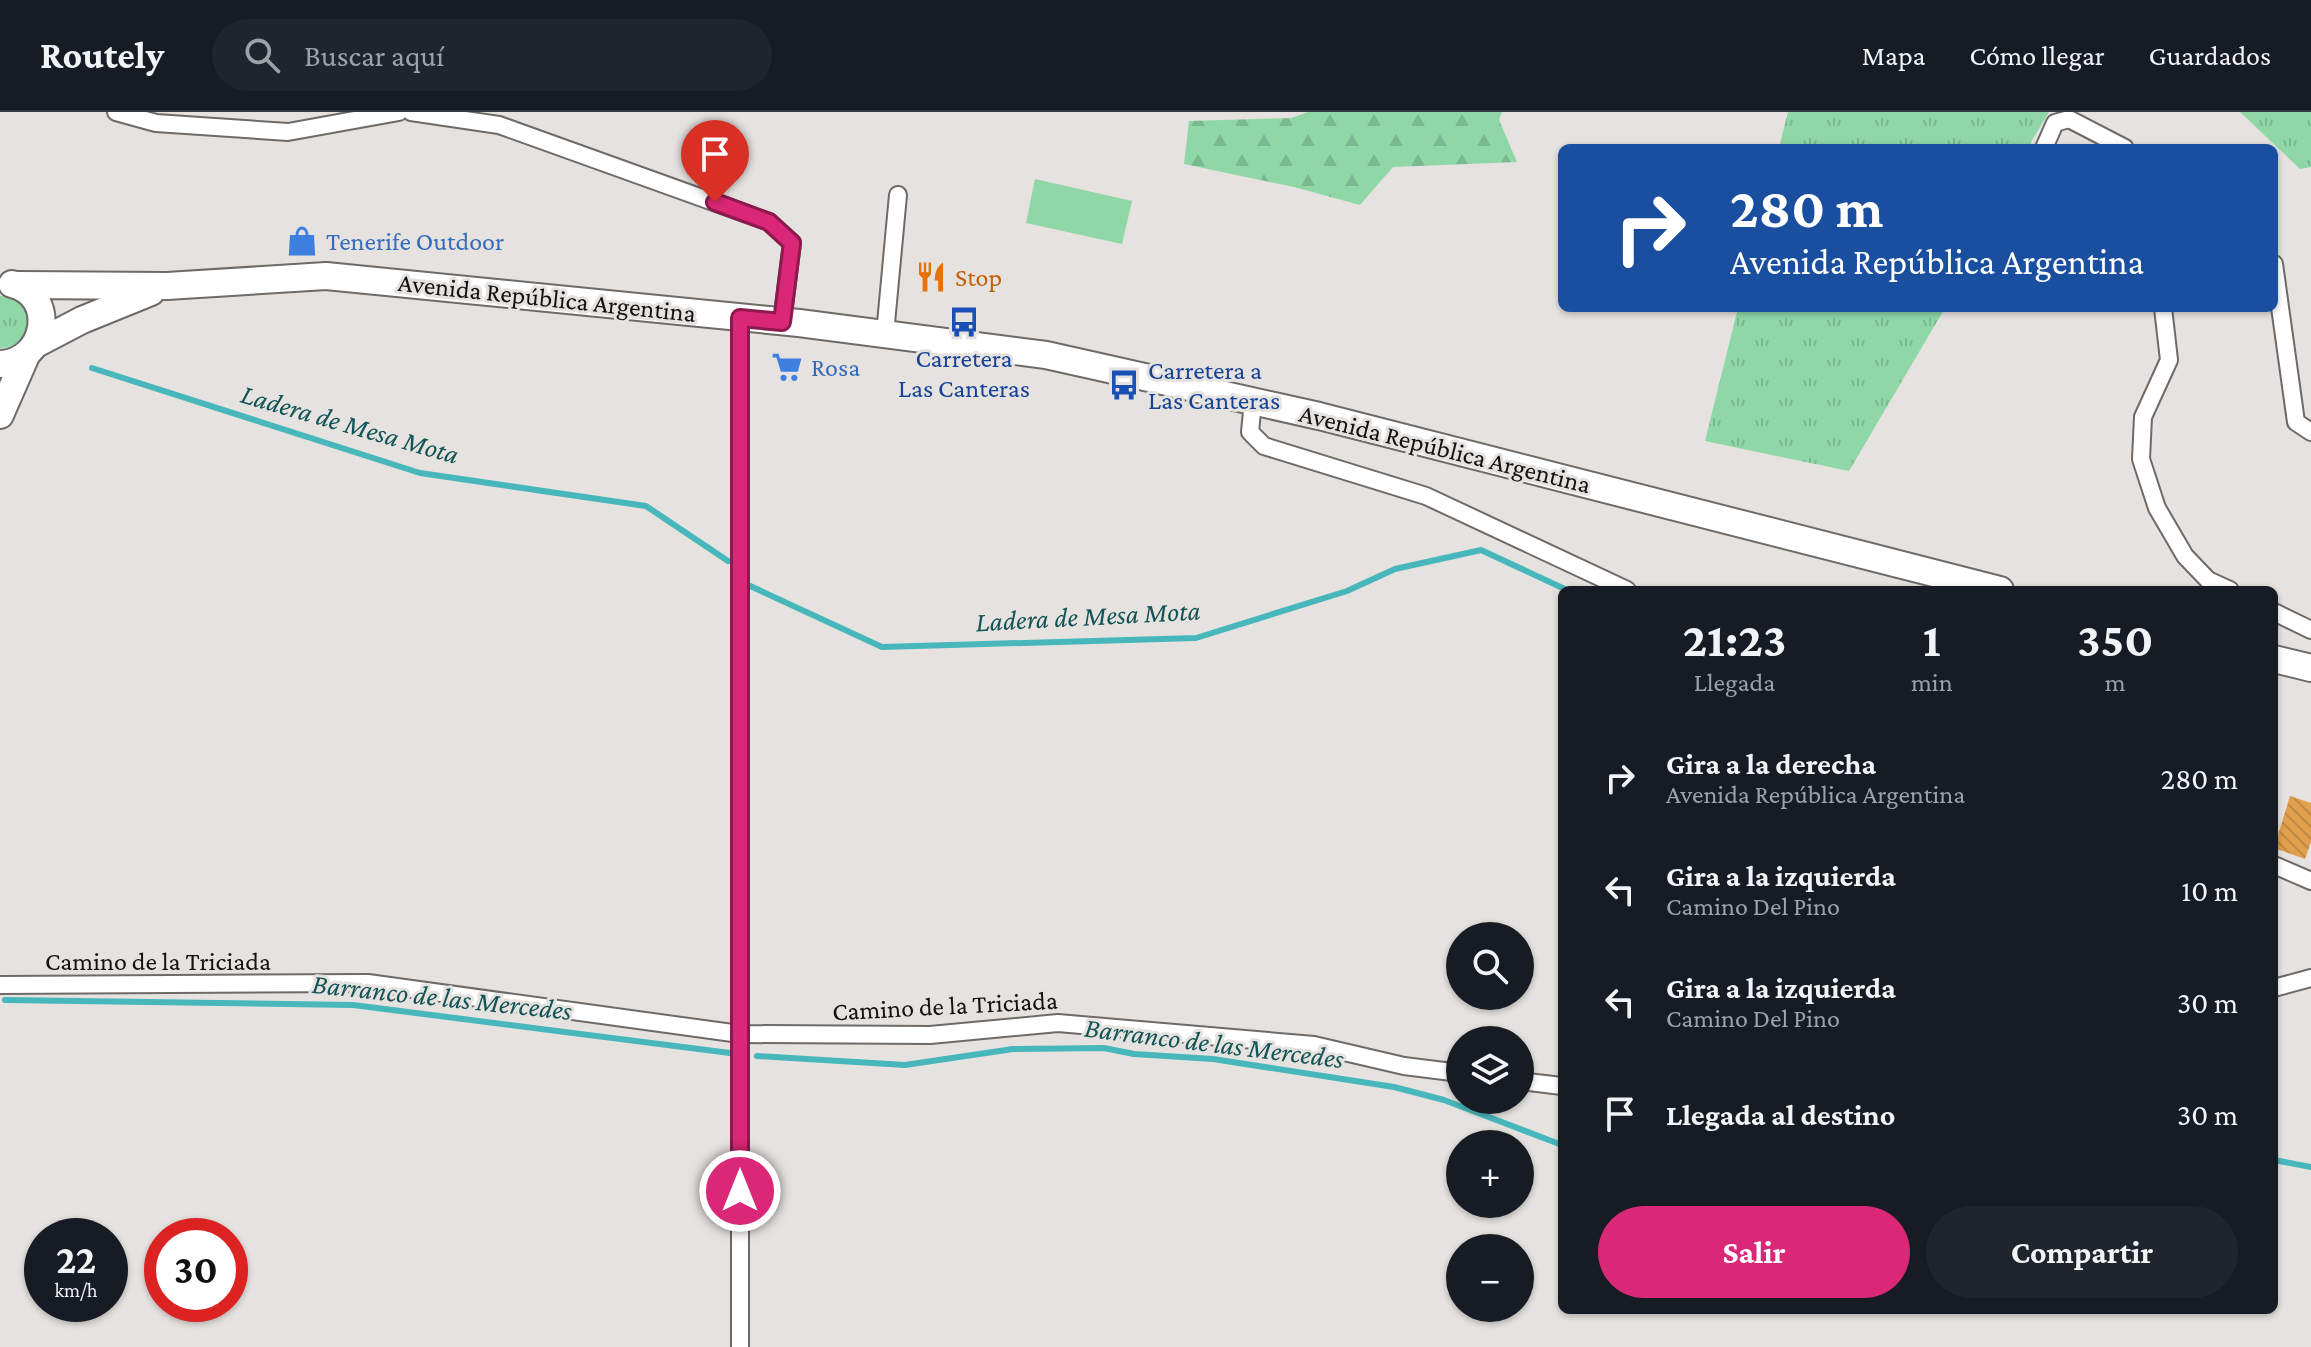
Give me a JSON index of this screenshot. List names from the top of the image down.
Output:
{
  "streets": {
    "main road": ["Avenida República Argentina"],
    "street": ["Camino de la Triciada"]
  },
  "water": ["Ladera de Mesa Mota", "Barranco de las Mercedes"],
  "places": {
    "shop": ["Tenerife Outdoor"],
    "restaurant": ["Stop"],
    "bus stop": ["Carretera Las Canteras", "Carretera a Las Canteras"],
    "supermarket": ["Rosa"]
  },
  "page": {
    "header": "Routely",
    "search": "Buscar aquí",
    "nav": ["Mapa", "Cómo llegar", "Guardados"],
    "turn": ["280 m", "Avenida República Argentina"],
    "eta": [
      "21:23",
      "Llegada",
      "1",
      "min",
      "350",
      "m"
    ],
    "list": [
      {
        "name": "Gira a la derecha",
        "note": "Avenida República Argentina",
        "value": "280 m"
      },
      {
        "name": "Gira a la izquierda",
        "note": "Camino Del Pino",
        "value": "10 m"
      },
      {
        "name": "Gira a la izquierda",
        "note": "Camino Del Pino",
        "value": "30 m"
      },
      {
        "name": "Llegada al destino",
        "value": "30 m"
      }
    ],
    "map_buttons": ["+", "−"],
    "buttons": ["Salir", "Compartir"],
    "speed": "22 km/h",
    "limit": "30"
  }
}
